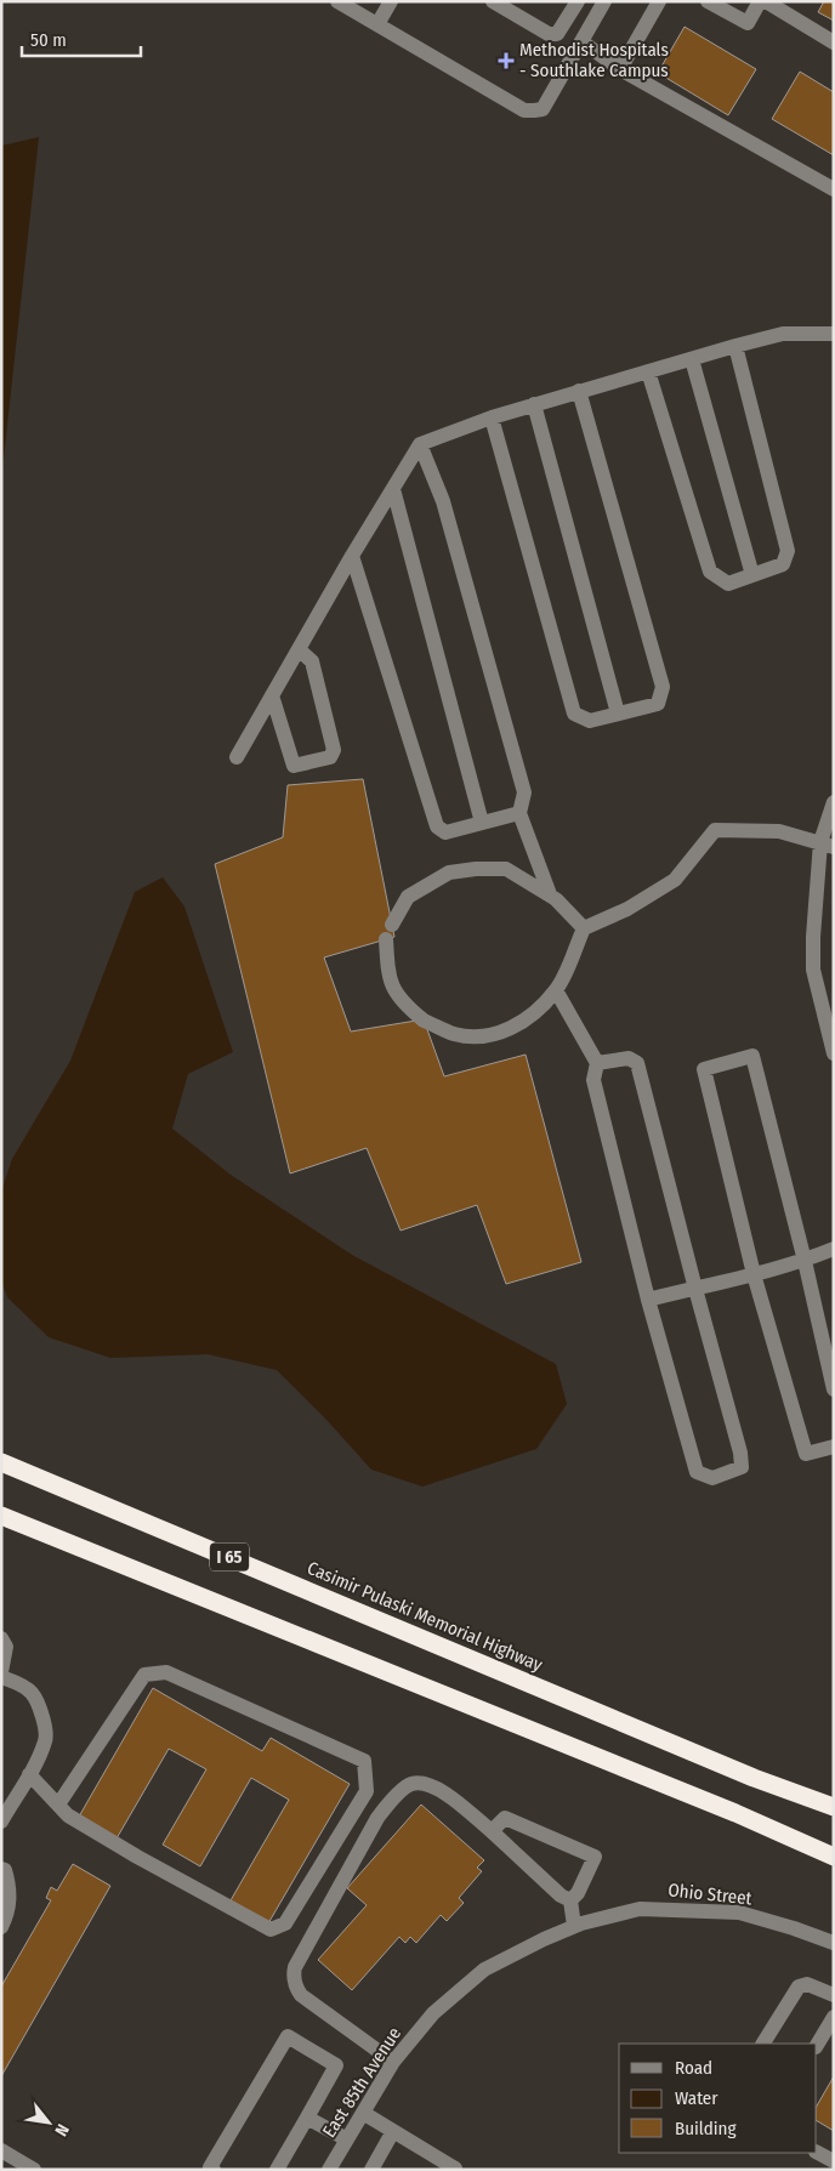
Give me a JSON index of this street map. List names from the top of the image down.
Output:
{
  "streets": {
    "highway": ["I 65", "Casimir Pulaski Memorial Highway"],
    "street": ["Ohio Street", "East 85th Avenue"]
  },
  "crossings": [
    ["Ohio Street", "East 85th Avenue"]
  ],
  "places": {
    "health": ["Methodist Hospitals - Southlake Campus"]
  },
  "legend": ["Road", "Water", "Building"],
  "scale_bar": "50 m",
  "north": "bottom right"
}
